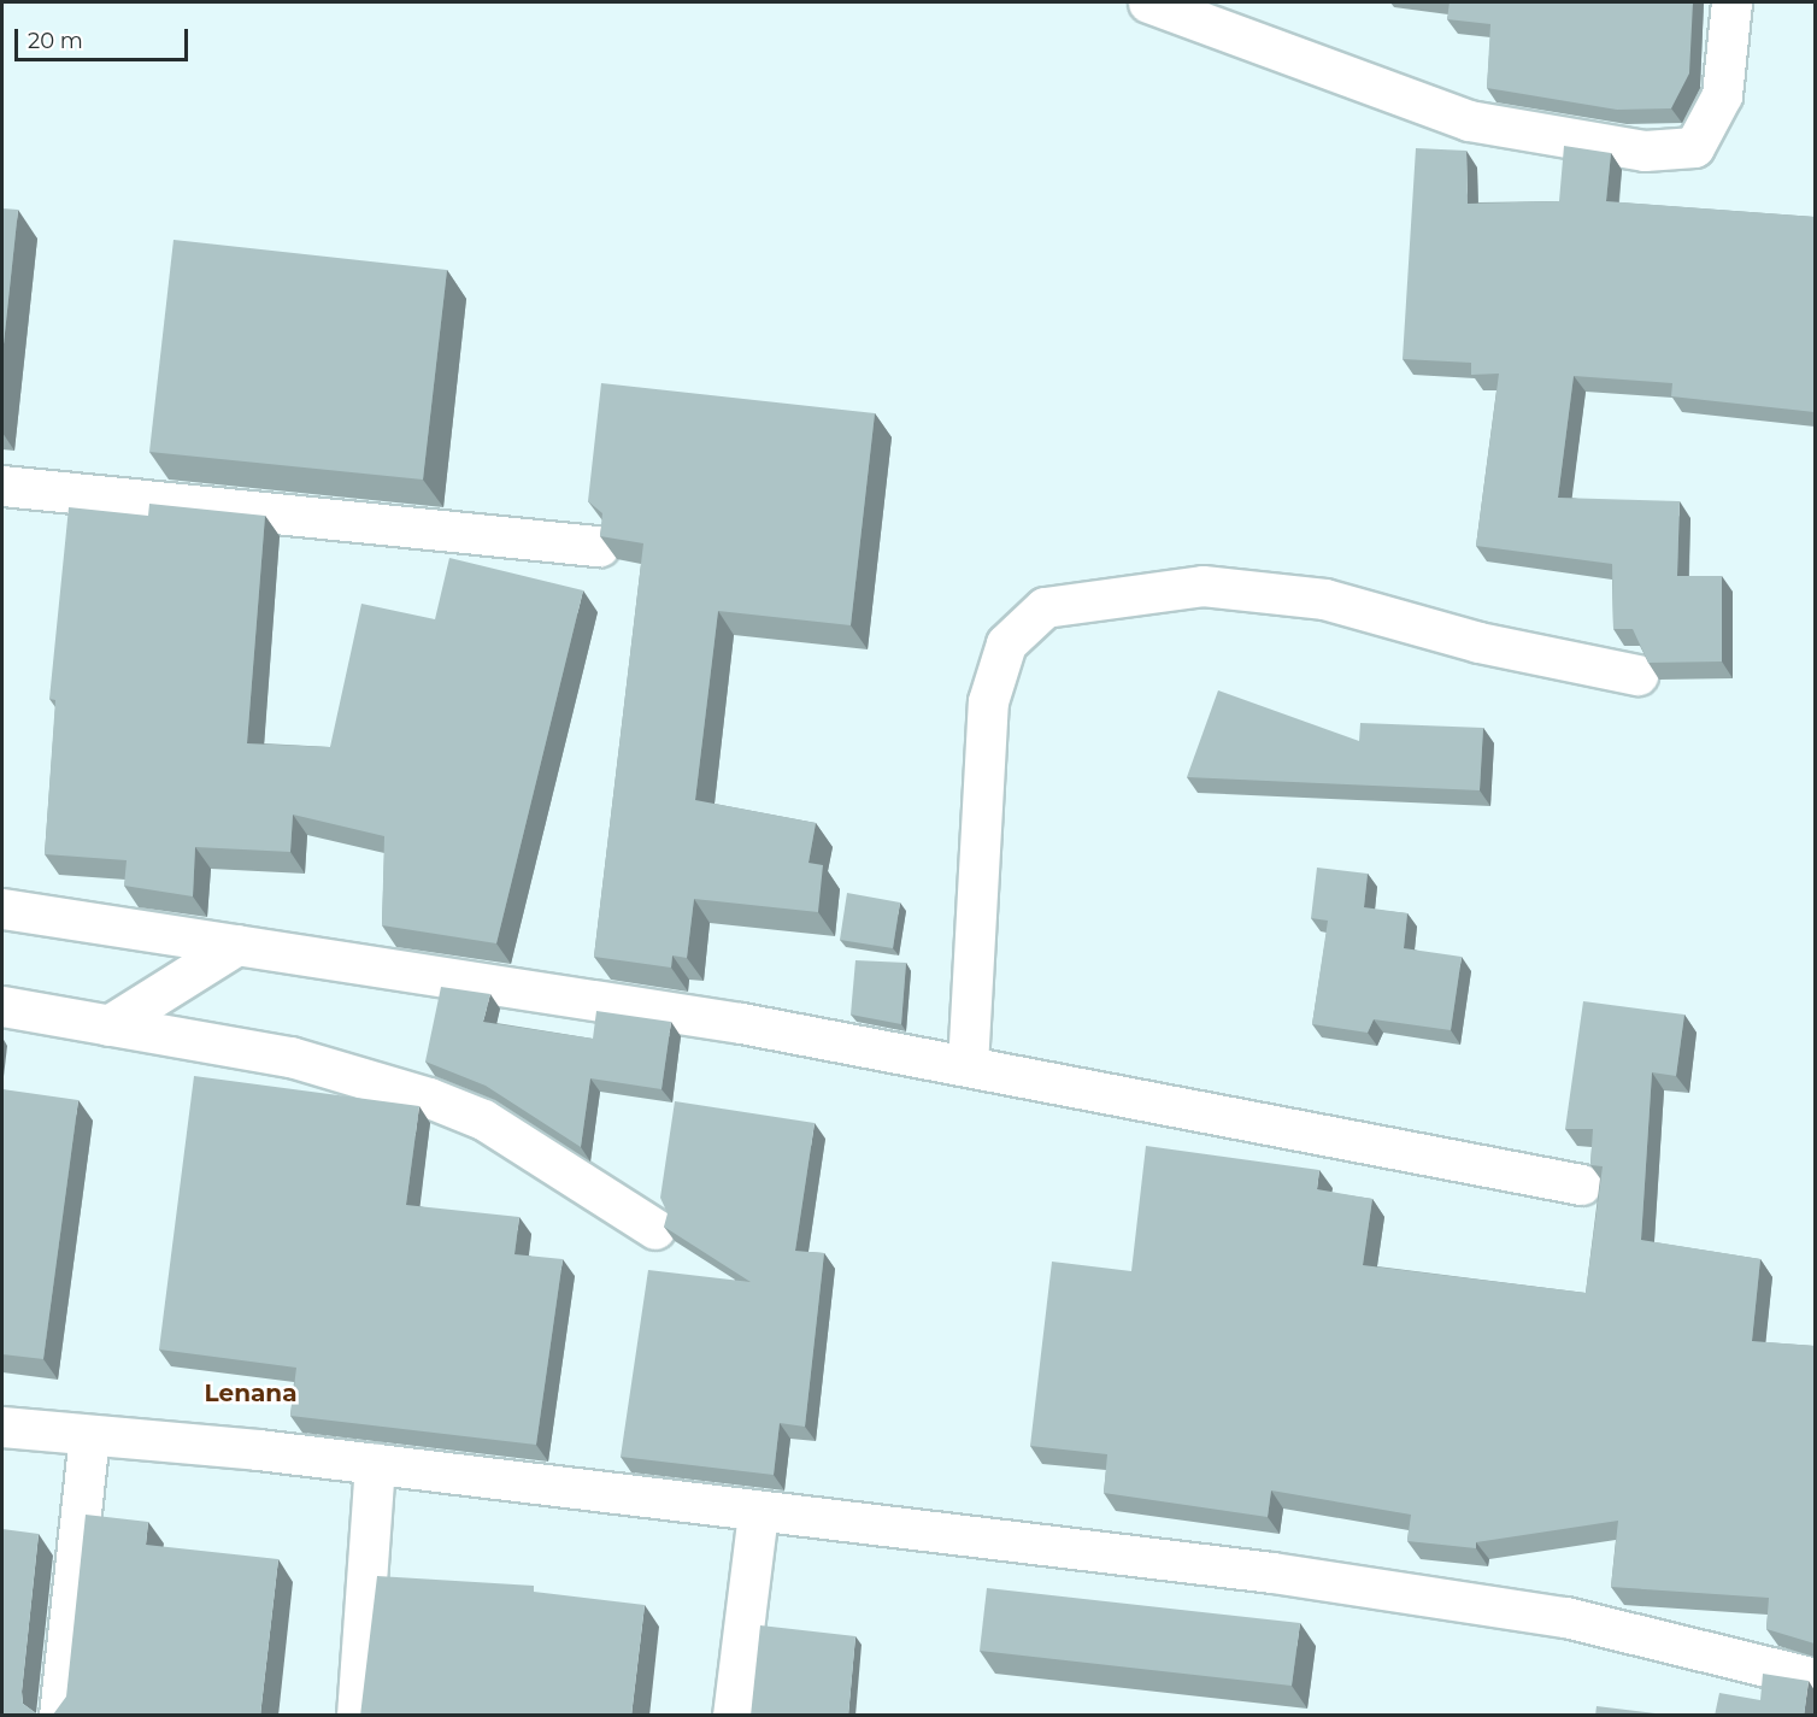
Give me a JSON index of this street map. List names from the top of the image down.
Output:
{
  "districts": ["Lenana"],
  "scale_bar": "20 m"
}
